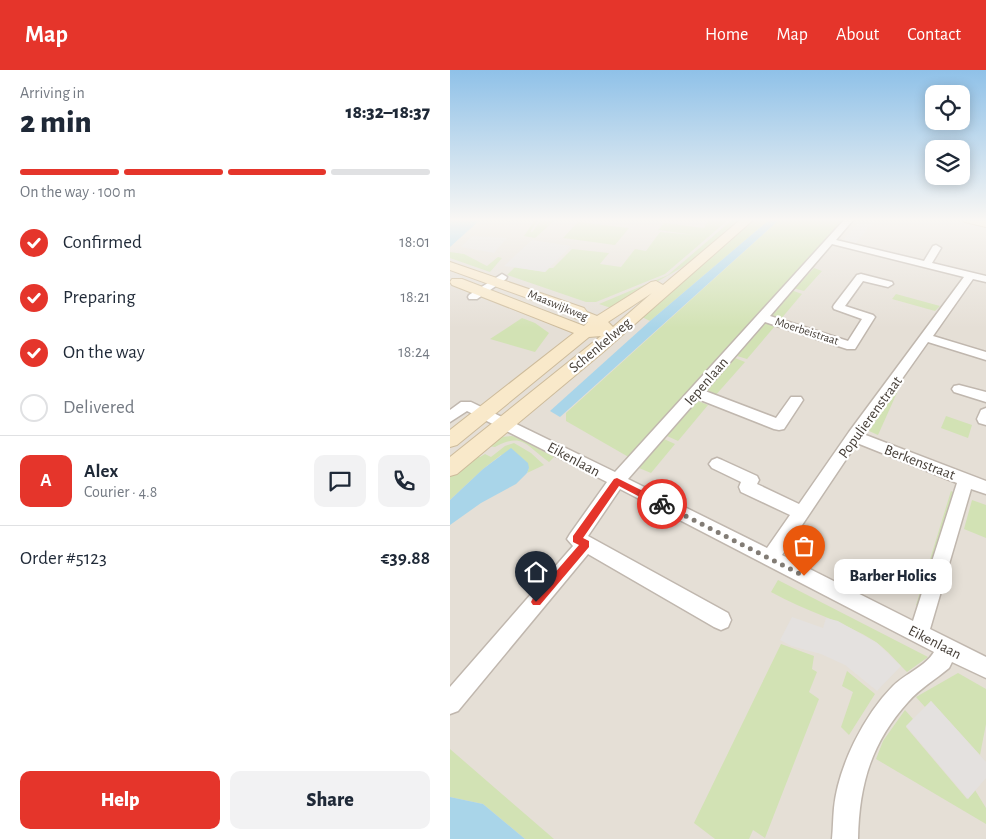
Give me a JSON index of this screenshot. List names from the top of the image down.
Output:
{
  "streets": {
    "main road": ["Maaswijkweg", "Schenkelweg"],
    "street": [
      "Moerbeistraat",
      "Iepenlaan",
      "Populierenstraat",
      "Eikenlaan",
      "Berkenstraat"
    ]
  },
  "crossings": [
    ["Maaswijkweg", "Schenkelweg"],
    ["Moerbeistraat", "Iepenlaan"],
    ["Schenkelweg", "Eikenlaan"],
    ["Iepenlaan", "Eikenlaan"],
    ["Populierenstraat", "Eikenlaan"],
    ["Populierenstraat", "Berkenstraat"]
  ],
  "places": ["Barber Holics"],
  "page": {
    "header": "Map",
    "nav": [
      "Home",
      "Map",
      "About",
      "Contact"
    ],
    "heading": ["2 min", "Arriving in", "18:32–18:37"],
    "panel": [
      "Alex",
      "Courier · 4.8",
      "Order #5123",
      "€39.88"
    ],
    "bar": "On the way · 100 m",
    "list": [
      ["Confirmed", "18:01"],
      ["Preparing", "18:21"],
      ["On the way", "18:24"],
      "Delivered"
    ],
    "round": "A",
    "bubble": "Barber Holics",
    "buttons": ["Help", "Share"]
  }
}
